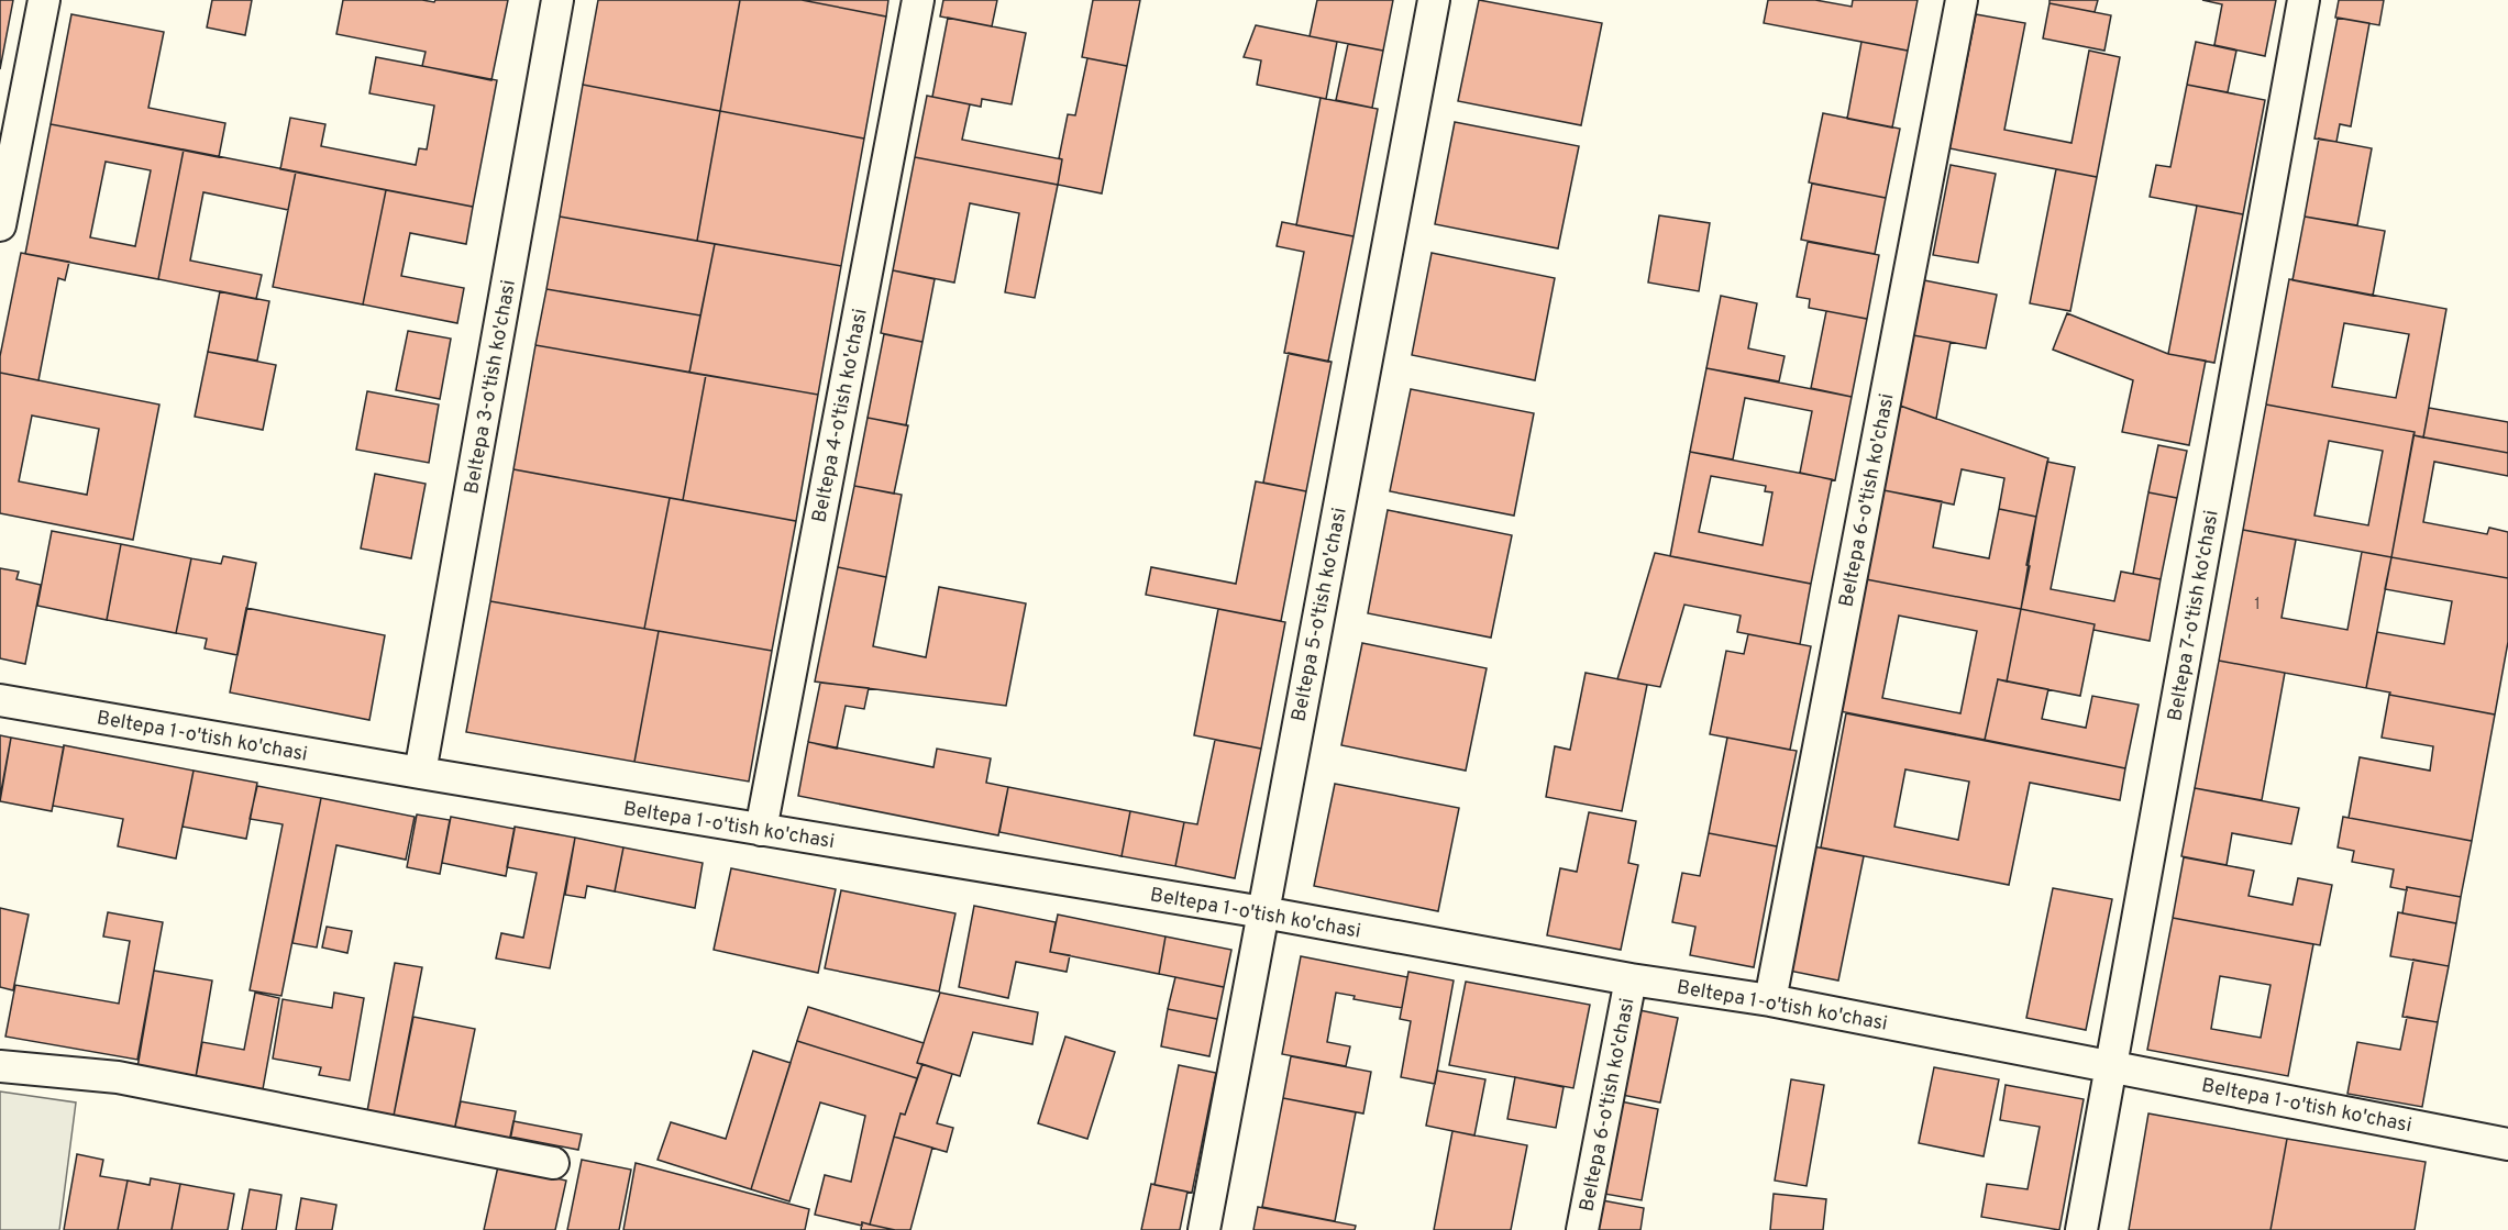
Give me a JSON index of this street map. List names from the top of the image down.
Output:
{
  "streets": {
    "street": [
      "Beltepa 3-o'tish ko'chasi",
      "Beltepa 4-o'tish ko'chasi",
      "Beltepa 6-o'tish ko'chasi",
      "Beltepa 5-o'tish ko'chasi",
      "Beltepa 7-o'tish ko'chasi",
      "Beltepa 1-o'tish ko'chasi"
    ]
  },
  "crossings": [
    ["Beltepa 3-o'tish ko'chasi", "Beltepa 1-o'tish ko'chasi"],
    ["Beltepa 4-o'tish ko'chasi", "Beltepa 1-o'tish ko'chasi"],
    ["Beltepa 6-o'tish ko'chasi", "Beltepa 1-o'tish ko'chasi"],
    ["Beltepa 5-o'tish ko'chasi", "Beltepa 1-o'tish ko'chasi"],
    ["Beltepa 7-o'tish ko'chasi", "Beltepa 1-o'tish ko'chasi"]
  ],
  "house_numbers": ["1"]
}
